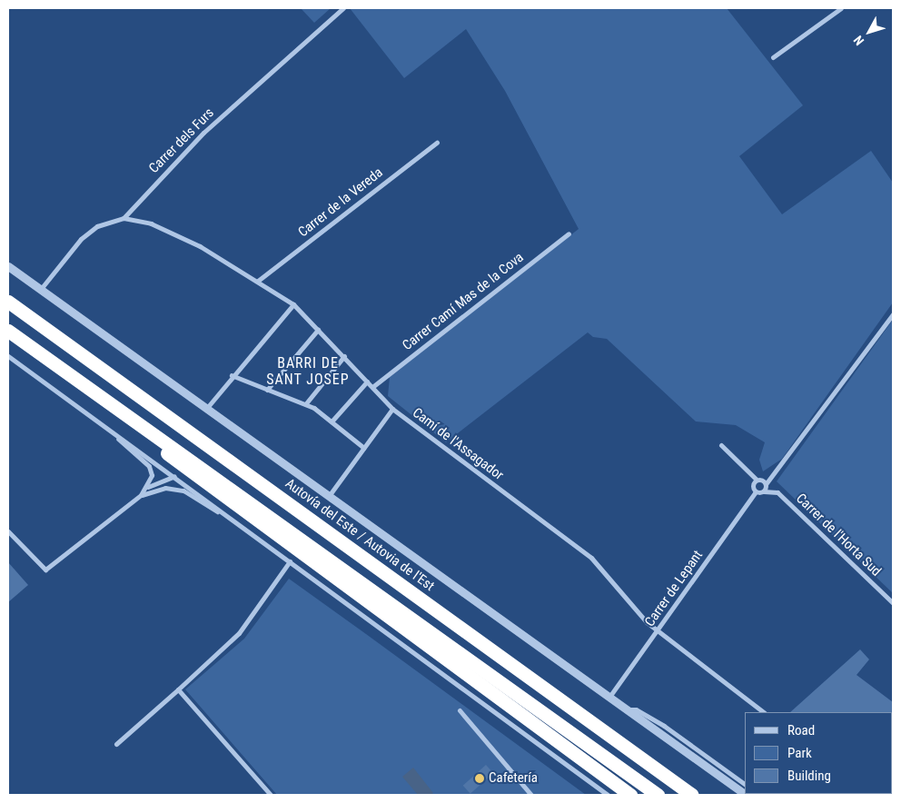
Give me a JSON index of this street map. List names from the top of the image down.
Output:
{
  "streets": {
    "highway": ["Autovía del Este / Autovia de l'Est"],
    "street": [
      "Carrer dels Furs",
      "Carrer de la Vereda",
      "Carrer Camí Mas de la Cova",
      "Camí de l'Assagador",
      "Carrer de l'Horta Sud",
      "Carrer de Lepant"
    ]
  },
  "crossings": [
    ["Carrer dels Furs", "Camí de l'Assagador"],
    ["Carrer de la Vereda", "Camí de l'Assagador"],
    ["Carrer Camí Mas de la Cova", "Camí de l'Assagador"],
    ["Camí de l'Assagador", "Carrer de Lepant"],
    ["Carrer de l'Horta Sud", "Carrer de Lepant"]
  ],
  "districts": ["BARRI DE SANT JOSEP"],
  "places": ["Cafetería"],
  "legend": ["Road", "Park", "Building"],
  "north": "bottom left"
}
